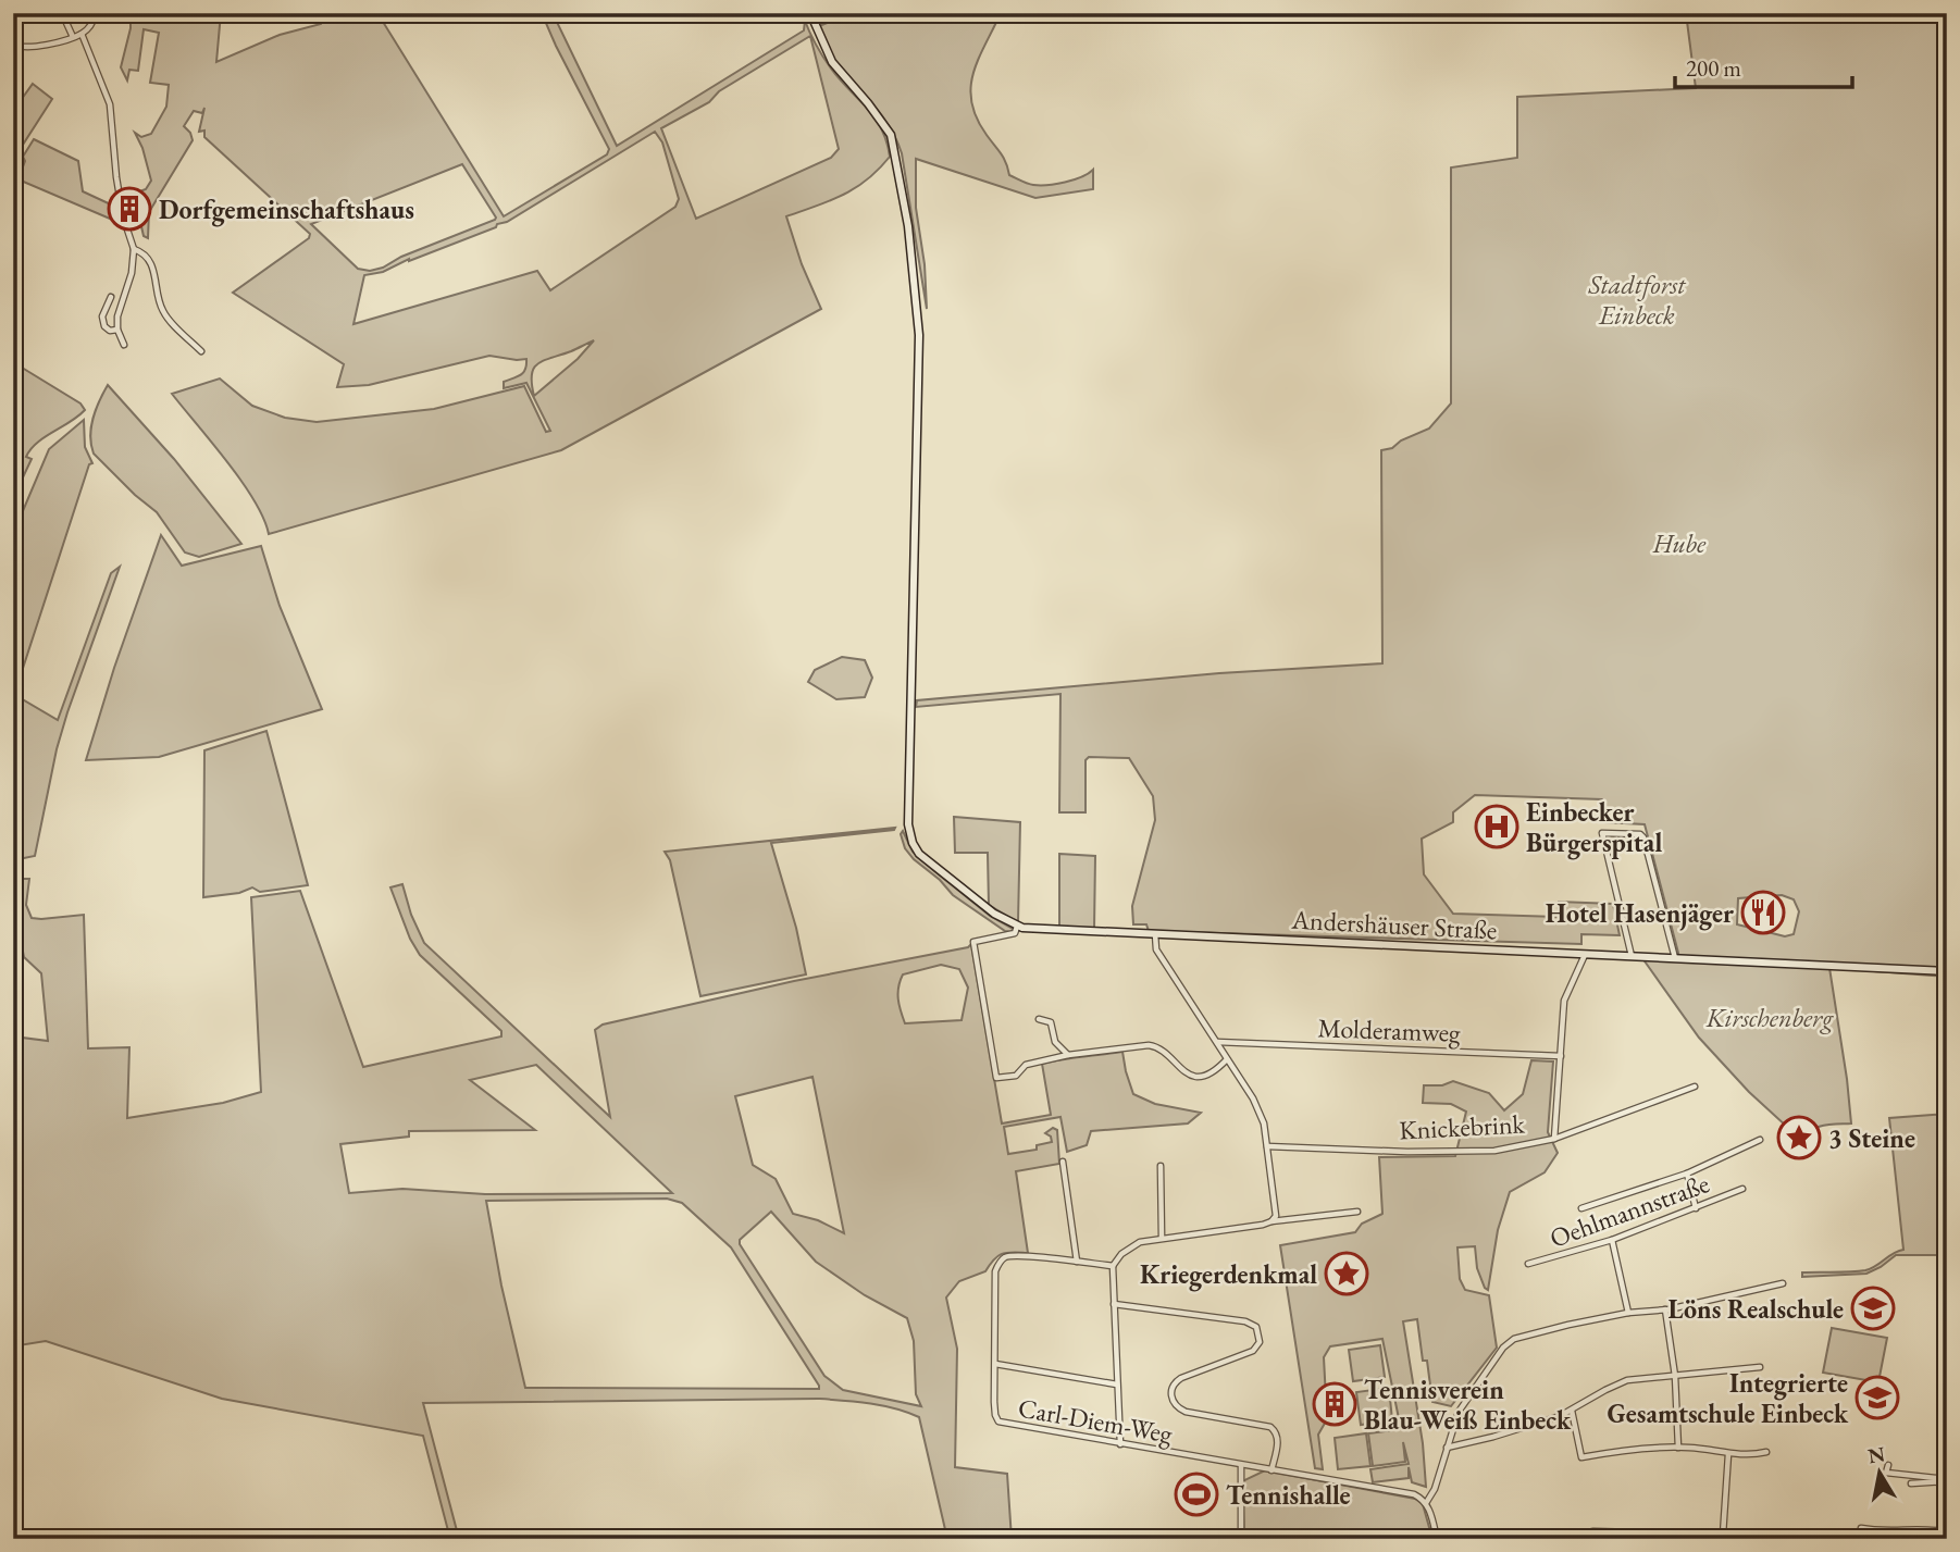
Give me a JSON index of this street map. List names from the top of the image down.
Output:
{
  "streets": {
    "street": [
      "Andershäuser Straße",
      "Molderamweg",
      "Knickebrink",
      "Oehlmannstraße",
      "Carl-Diem-Weg"
    ]
  },
  "parks": ["Stadtforst Einbeck", "Hube", "Kirschenberg"],
  "places": {
    "building": ["Dorfgemeinschaftshaus", "Tennisverein Blau-Weiß Einbeck"],
    "hospital": ["Einbecker Bürgerspital"],
    "restaurant": ["Hotel Hasenjäger"],
    "place": ["3 Steine", "Kriegerdenkmal"],
    "school or university": ["Löns Realschule", "Integrierte Gesamtschule Einbeck"],
    "sports": ["Tennishalle"]
  },
  "scale_bar": "200 m",
  "north": "top"
}
